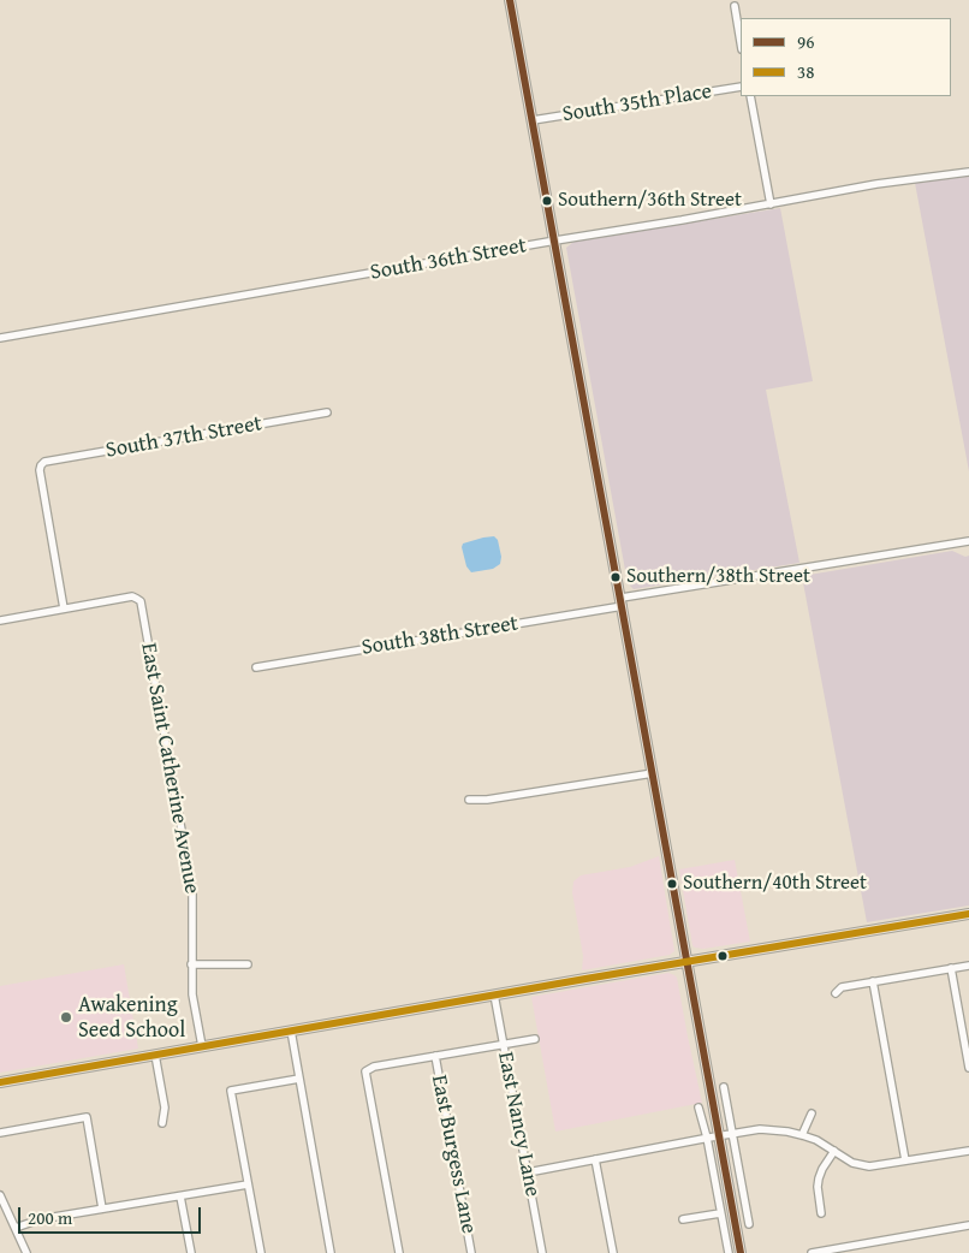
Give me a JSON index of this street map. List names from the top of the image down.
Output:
{
  "streets": {
    "street": [
      "South 35th Place",
      "South 36th Street",
      "South 37th Street",
      "South 38th Street",
      "East Saint Catherine Avenue",
      "East Nancy Lane",
      "East Burgess Lane"
    ]
  },
  "crossings": [
    ["South 37th Street", "East Saint Catherine Avenue"]
  ],
  "places": [
    "Southern/36th Street",
    "Southern/38th Street",
    "Southern/40th Street",
    "Awakening Seed School"
  ],
  "lines": ["transit line 96", "transit line 38"],
  "legend": ["96", "38"],
  "scale_bar": "200 m"
}
